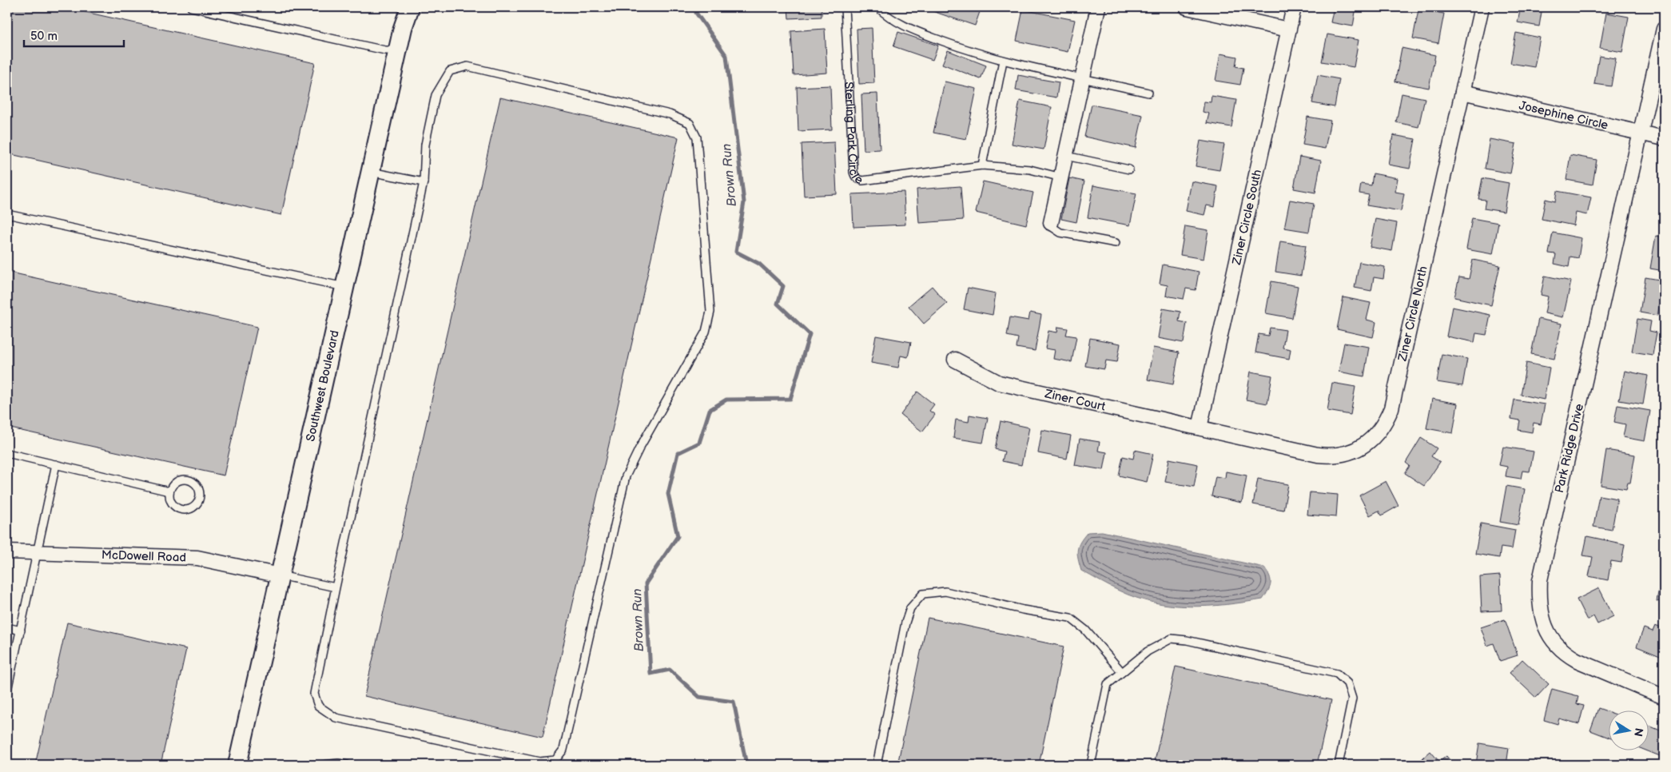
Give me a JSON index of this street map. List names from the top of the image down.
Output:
{
  "streets": {
    "street": [
      "Josephine Circle",
      "Ziner Circle South",
      "Ziner Circle North",
      "Southwest Boulevard",
      "Ziner Court",
      "Park Ridge Drive",
      "McDowell Road"
    ],
    "lane": ["Sterling Park Circle"]
  },
  "crossings": [
    ["Josephine Circle", "Ziner Circle North"],
    ["Josephine Circle", "Park Ridge Drive"],
    ["Ziner Circle South", "Ziner Circle North"],
    ["Ziner Circle South", "Ziner Court"],
    ["Ziner Circle North", "Ziner Court"],
    ["Southwest Boulevard", "McDowell Road"]
  ],
  "water": ["Brown Run"],
  "scale_bar": "50 m",
  "north": "right"
}
